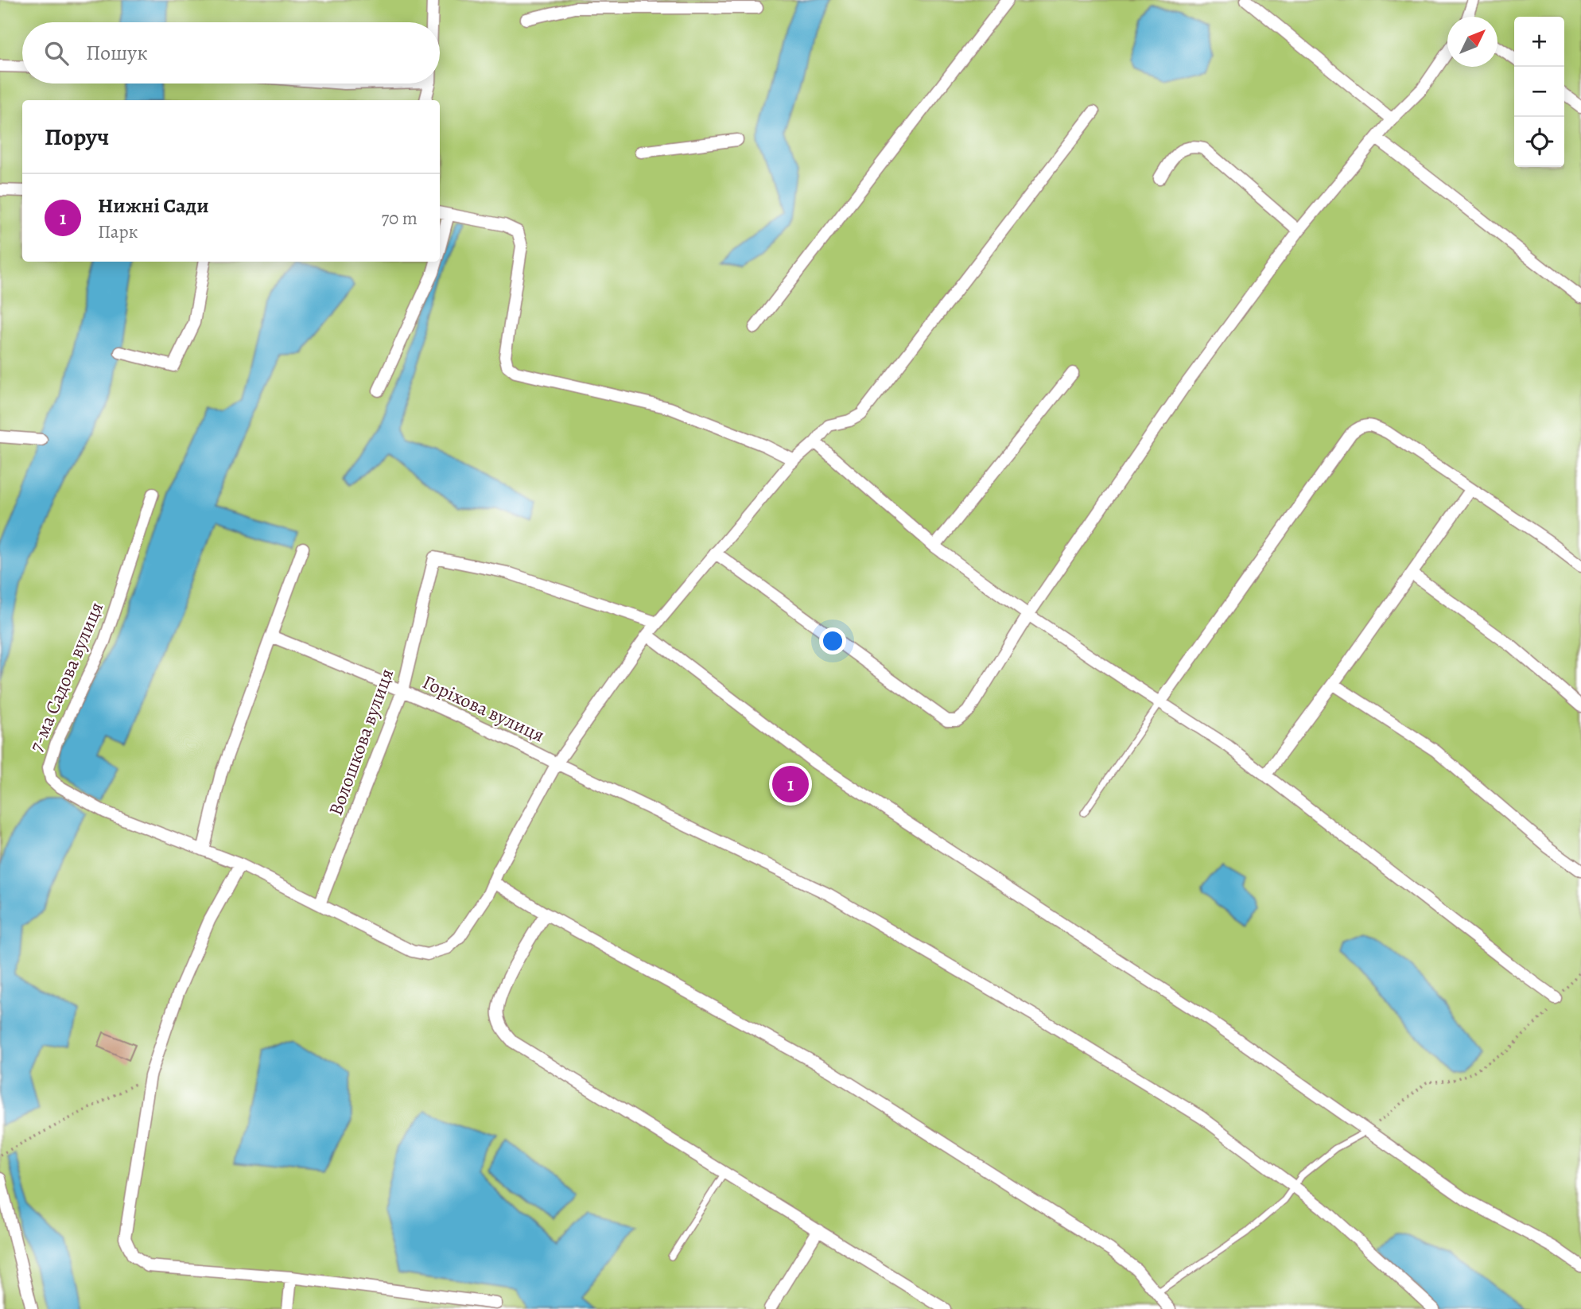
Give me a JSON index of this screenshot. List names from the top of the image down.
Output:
{
  "streets": {
    "street": ["7-ма Садова вулиця", "Горіхова вулиця", "Волошкова вулиця"]
  },
  "crossings": [
    ["Горіхова вулиця", "Волошкова вулиця"]
  ],
  "north": "top right",
  "page": {
    "map_buttons": ["+", "−"],
    "search": "Пошук",
    "heading": "Поруч",
    "list": [
      {
        "mark": "1",
        "name": "Нижні Сади",
        "note": "Парк",
        "value": "70 m"
      }
    ],
    "pins": "1"
  }
}
